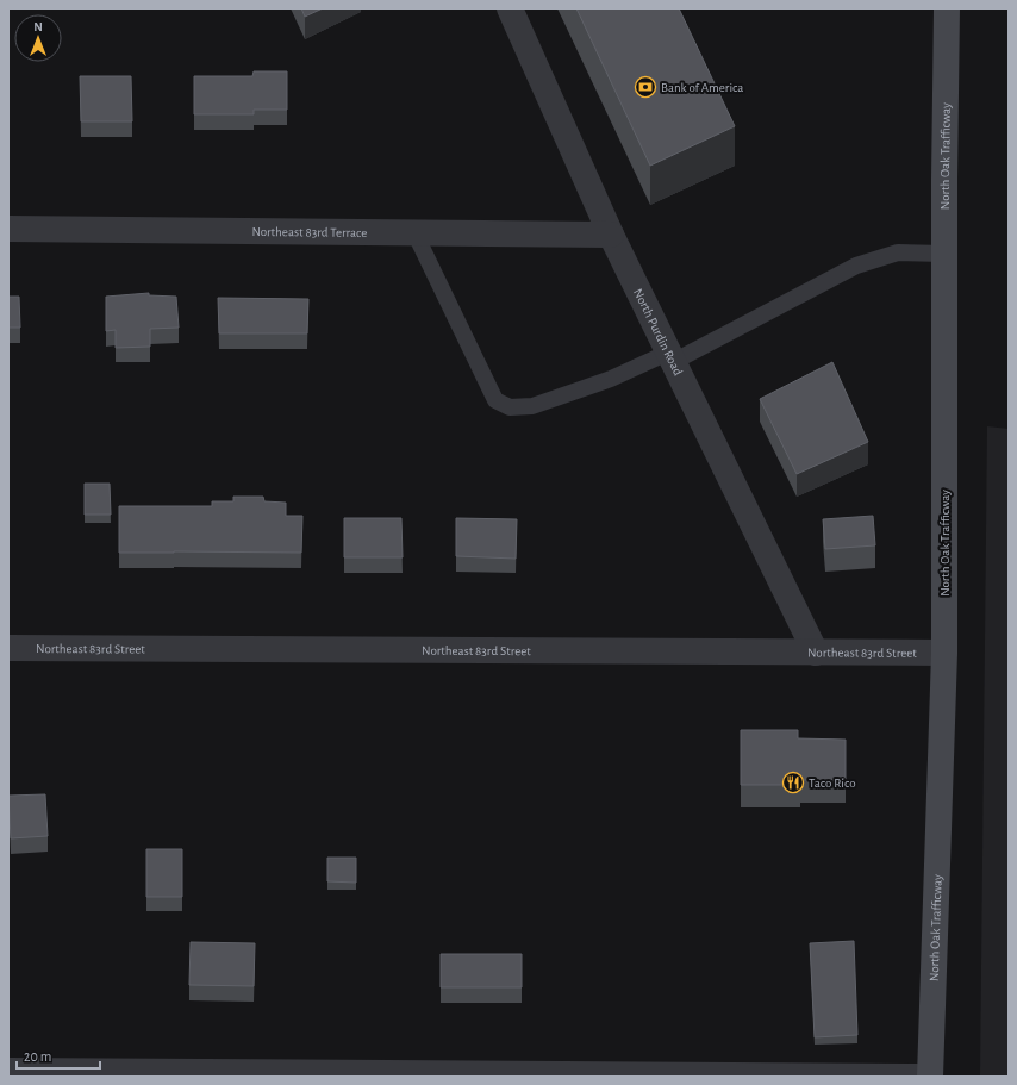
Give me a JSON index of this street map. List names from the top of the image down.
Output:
{
  "streets": {
    "main road": ["North Oak Trafficway"],
    "street": ["Northeast 83rd Terrace", "North Purdin Road", "Northeast 83rd Street"]
  },
  "crossings": [
    ["North Oak Trafficway", "Northeast 83rd Street"],
    ["Northeast 83rd Terrace", "North Purdin Road"],
    ["North Purdin Road", "Northeast 83rd Street"]
  ],
  "places": {
    "bank": ["Bank of America"],
    "restaurant": ["Taco Rico"]
  },
  "scale_bar": "20 m",
  "north": "top"
}
